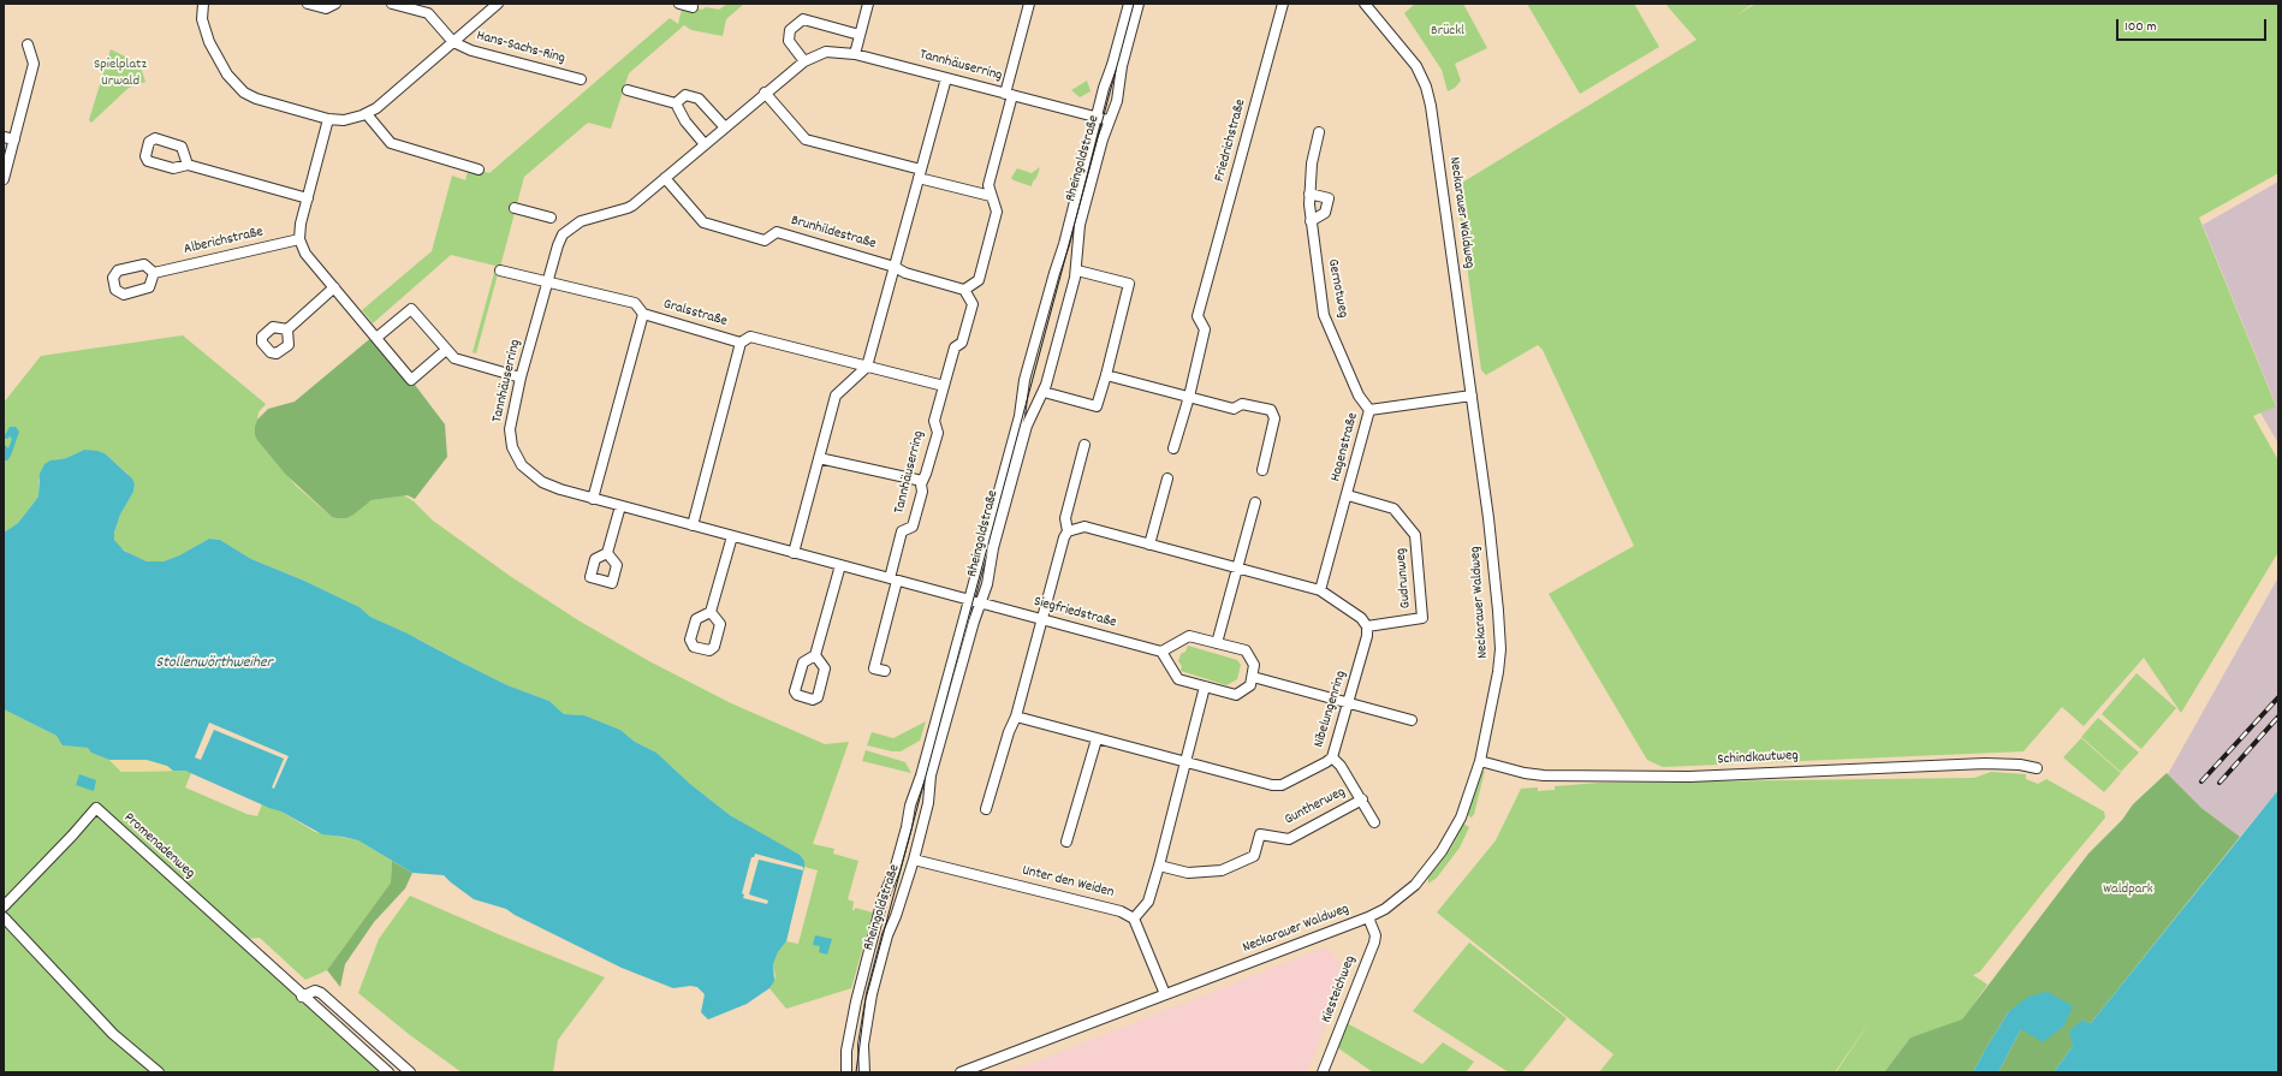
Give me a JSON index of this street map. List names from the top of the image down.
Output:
{
  "streets": {
    "street": [
      "Hans-Sachs-Ring",
      "Tannhäuserring",
      "Friedrichstraße",
      "Rheingoldstraße",
      "Neckarauer Waldweg",
      "Brunhildestraße",
      "Alberichstraße",
      "Gernotweg",
      "Gralsstraße",
      "Hagenstraße",
      "Gudrunweg",
      "Siegfriedstraße",
      "Nibelungenring",
      "Schindkautweg",
      "Guntherweg",
      "Promenadenweg",
      "Unter den Weiden",
      "Kiesteichweg"
    ]
  },
  "crossings": [
    ["Tannhäuserring", "Rheingoldstraße"],
    ["Tannhäuserring", "Brunhildestraße"],
    ["Tannhäuserring", "Gralsstraße"],
    ["Tannhäuserring", "Siegfriedstraße"],
    ["Rheingoldstraße", "Siegfriedstraße"],
    ["Rheingoldstraße", "Unter den Weiden"],
    ["Neckarauer Waldweg", "Hagenstraße"],
    ["Neckarauer Waldweg", "Schindkautweg"],
    ["Neckarauer Waldweg", "Kiesteichweg"],
    ["Gernotweg", "Hagenstraße"],
    ["Hagenstraße", "Gudrunweg"],
    ["Gudrunweg", "Nibelungenring"],
    ["Nibelungenring", "Guntherweg"]
  ],
  "water": ["Stollenwörthweiher"],
  "parks": ["Brückl", "Spielplatz Urwald", "Waldpark"],
  "scale_bar": "100 m"
}
